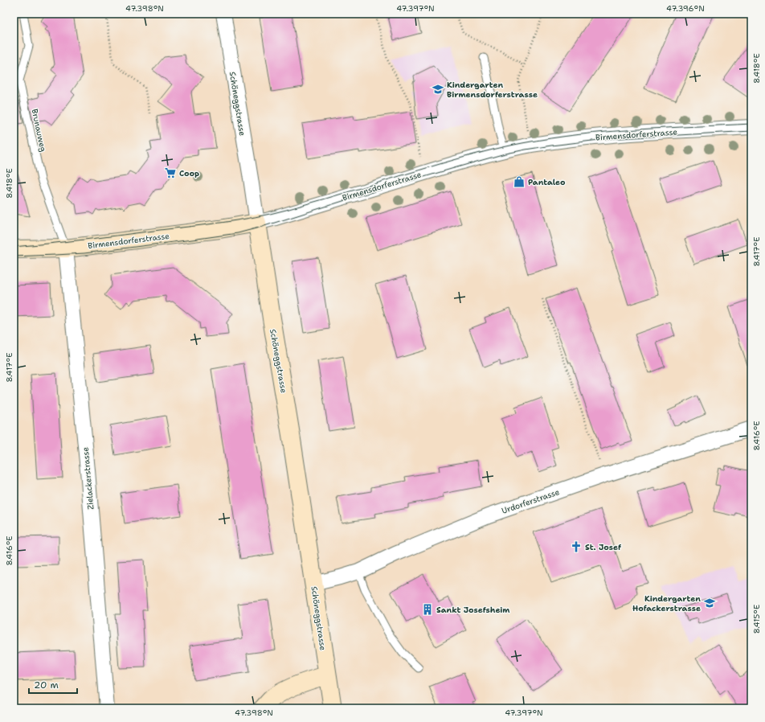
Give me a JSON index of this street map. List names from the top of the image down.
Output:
{
  "streets": {
    "street": [
      "Schöneggstrasse",
      "Birmensdorferstrasse",
      "Zielackerstrasse",
      "Urdorferstrasse"
    ],
    "lane": ["Brunauweg"]
  },
  "crossings": [
    ["Schöneggstrasse", "Birmensdorferstrasse"],
    ["Schöneggstrasse", "Urdorferstrasse"],
    ["Brunauweg", "Birmensdorferstrasse"],
    ["Brunauweg", "Zielackerstrasse"],
    ["Birmensdorferstrasse", "Zielackerstrasse"]
  ],
  "places": {
    "school or university": ["Kindergarten Birmensdorferstrasse", "Kindergarten Hofackerstrasse"],
    "supermarket": ["Coop"],
    "shop": ["Pantaleo"],
    "church": ["St. Josef"],
    "building": ["Sankt Josefsheim"]
  },
  "scale_bar": "20 m",
  "coordinates": [
    "47.398°N",
    "47.397°N",
    "47.396°N",
    "8.418°E",
    "8.417°E",
    "8.416°E",
    "8.415°E"
  ]
}
